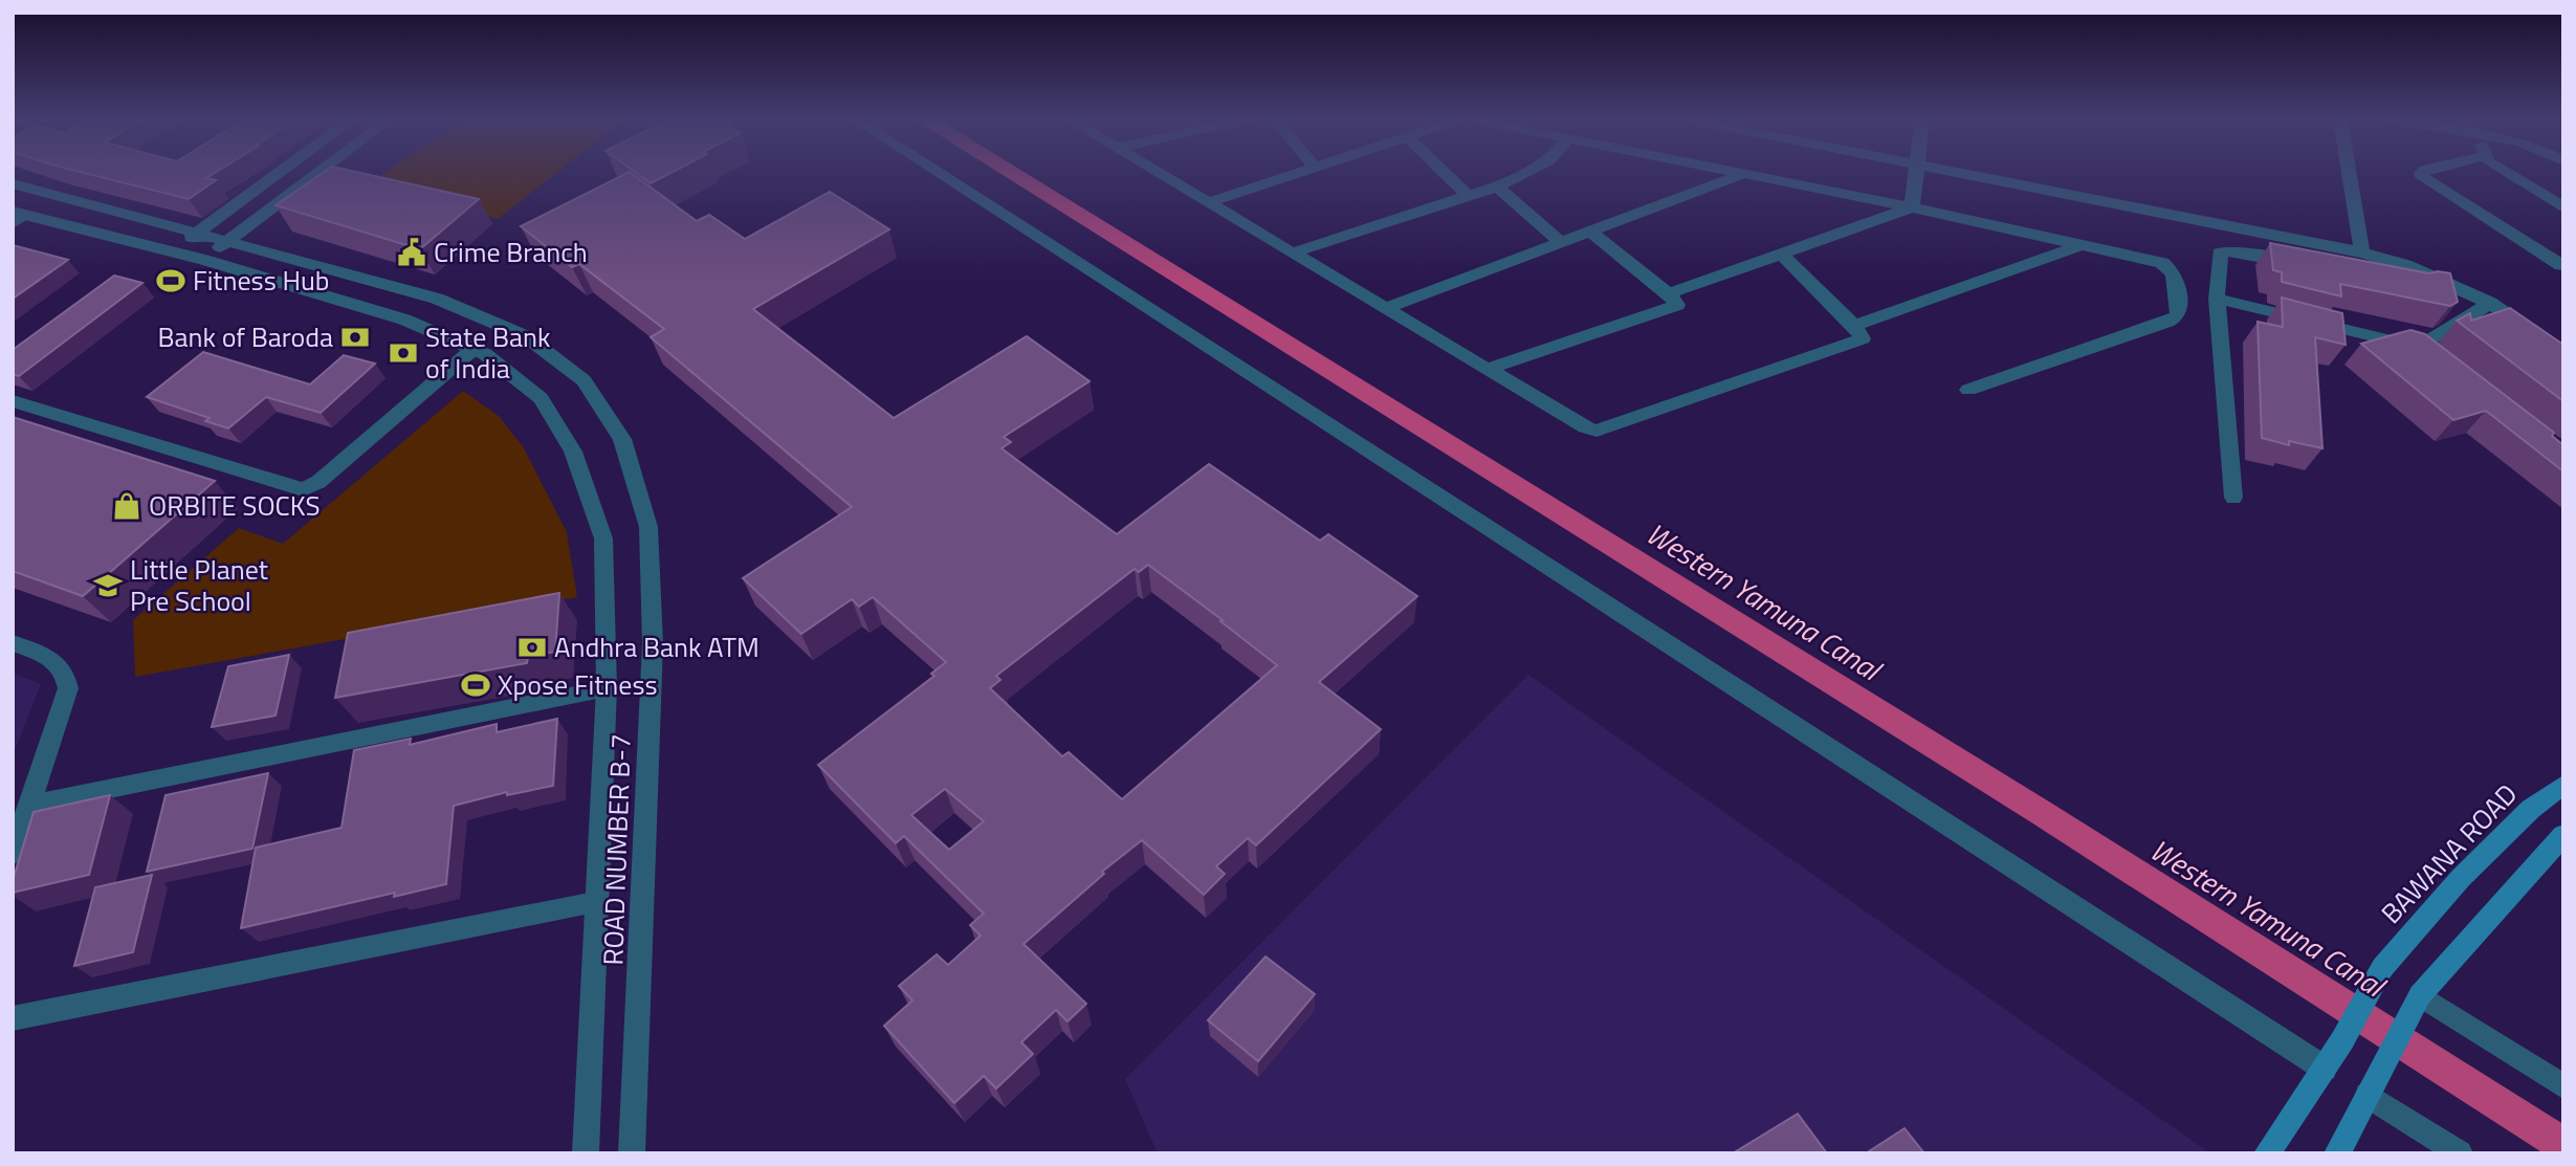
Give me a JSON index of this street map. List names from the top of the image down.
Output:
{
  "streets": {
    "main road": ["BAWANA ROAD"],
    "street": ["ROAD NUMBER B-7"]
  },
  "water": ["Western Yamuna Canal"],
  "places": {
    "public building": ["Crime Branch"],
    "sports": ["Fitness Hub", "Xpose Fitness"],
    "bank": ["Bank of Baroda", "State Bank of India", "Andhra Bank ATM"],
    "shop": ["ORBITE SOCKS"],
    "school or university": ["Little Planet Pre School"]
  }
}
